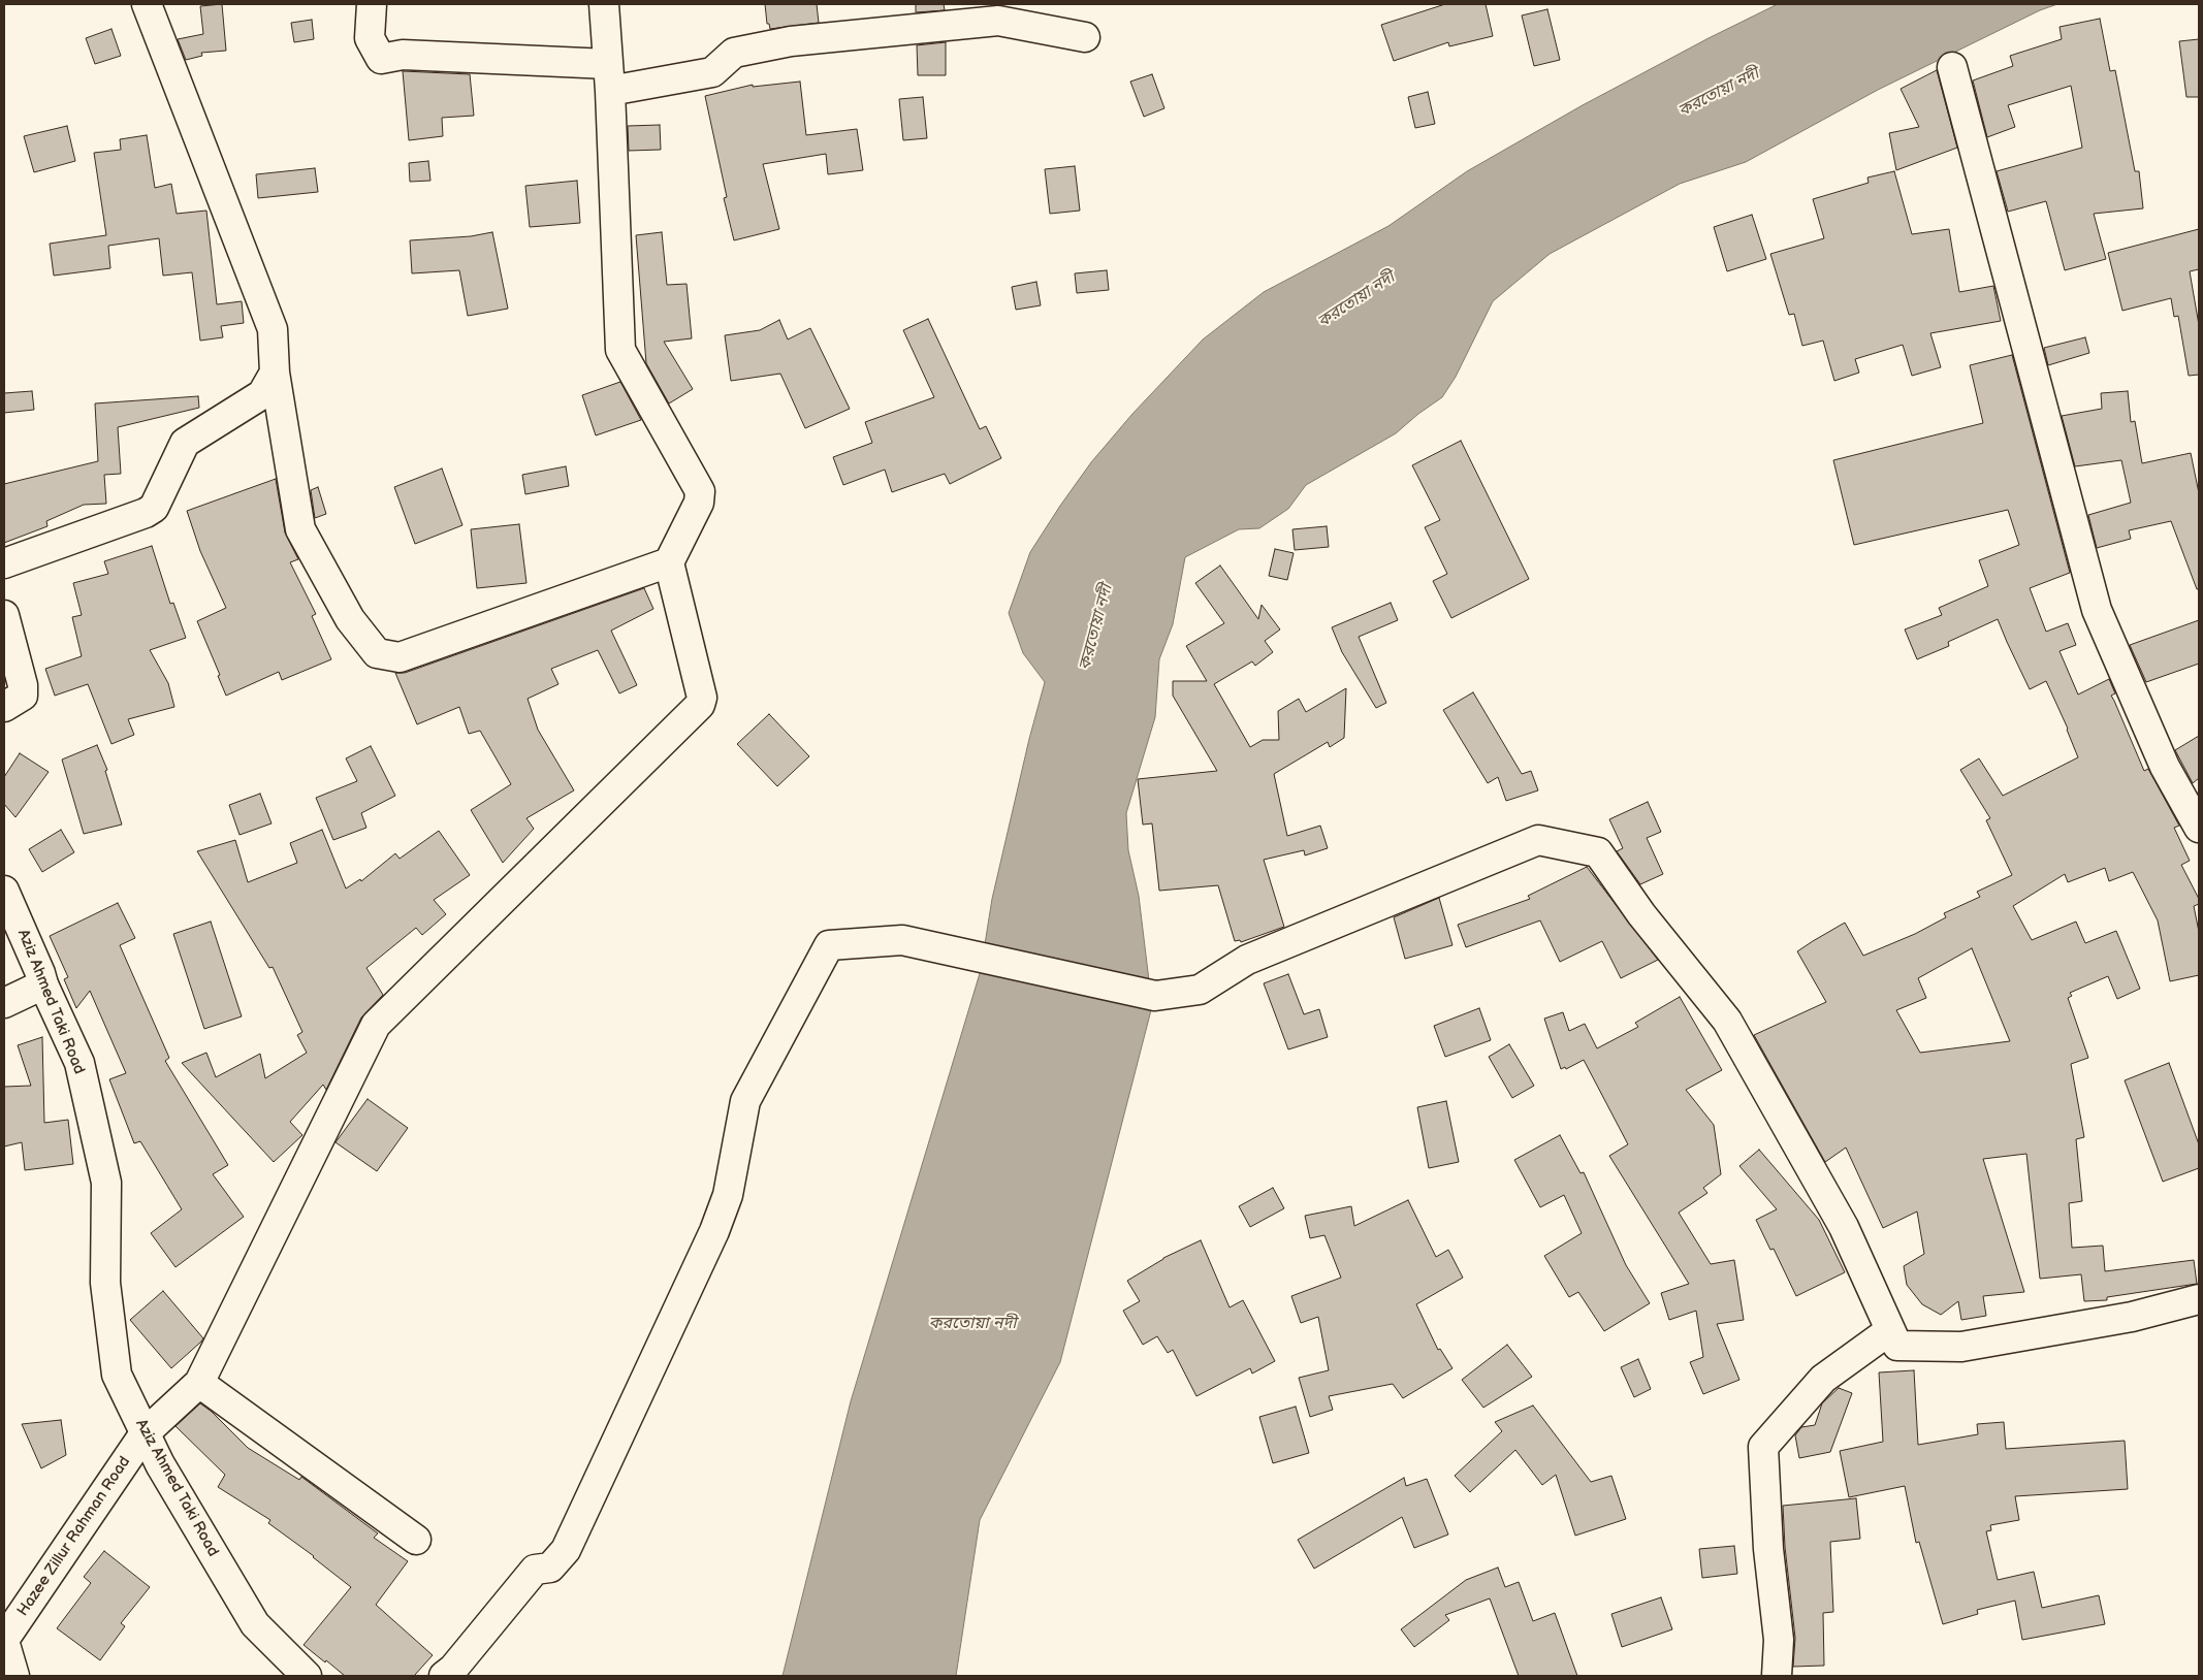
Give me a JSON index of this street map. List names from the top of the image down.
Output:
{
  "streets": {
    "street": ["Aziz Ahmed Taki Road", "Hazee Zillur Rahman Road"]
  },
  "crossings": [
    ["Aziz Ahmed Taki Road", "Hazee Zillur Rahman Road"]
  ],
  "water": ["করতোয়া নদী"]
}
